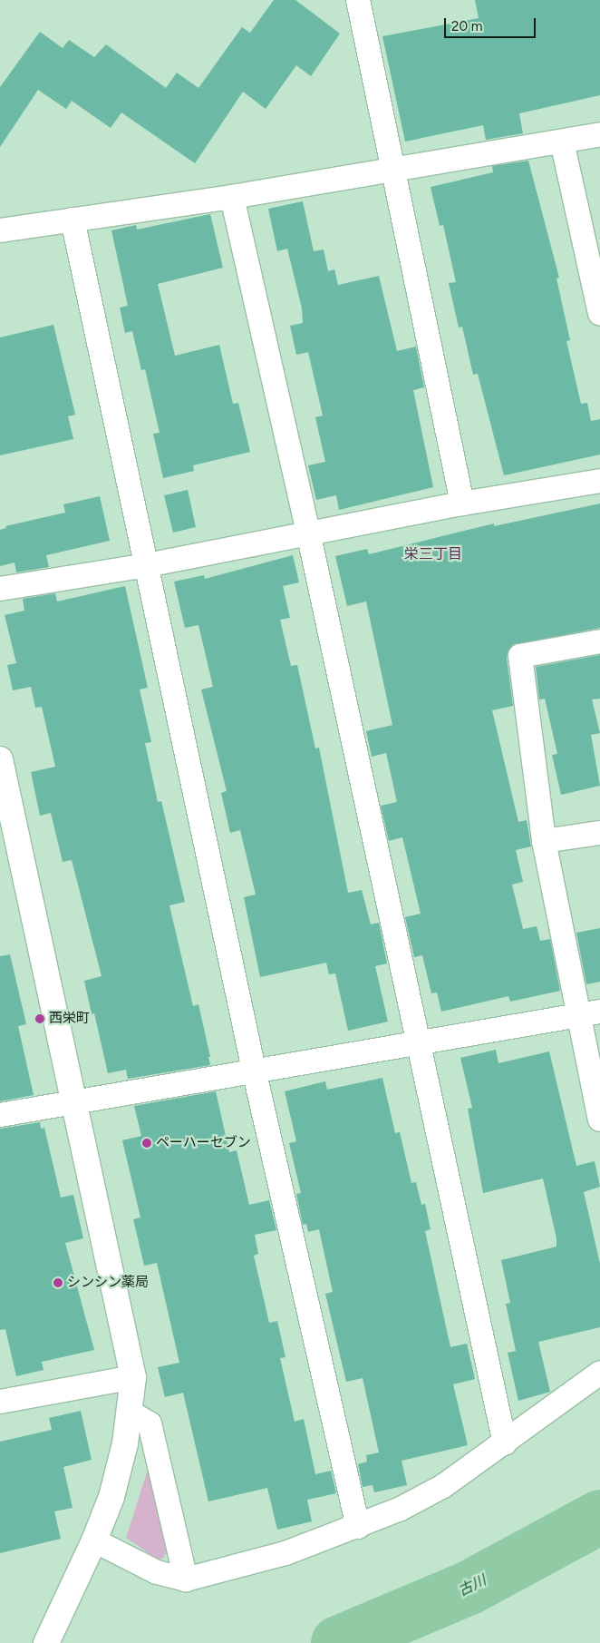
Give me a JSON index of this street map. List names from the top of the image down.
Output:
{
  "districts": ["栄三丁目"],
  "water": ["古川"],
  "places": ["西栄町", "ペーハーセブン", "シンシン薬局"],
  "scale_bar": "20 m"
}
